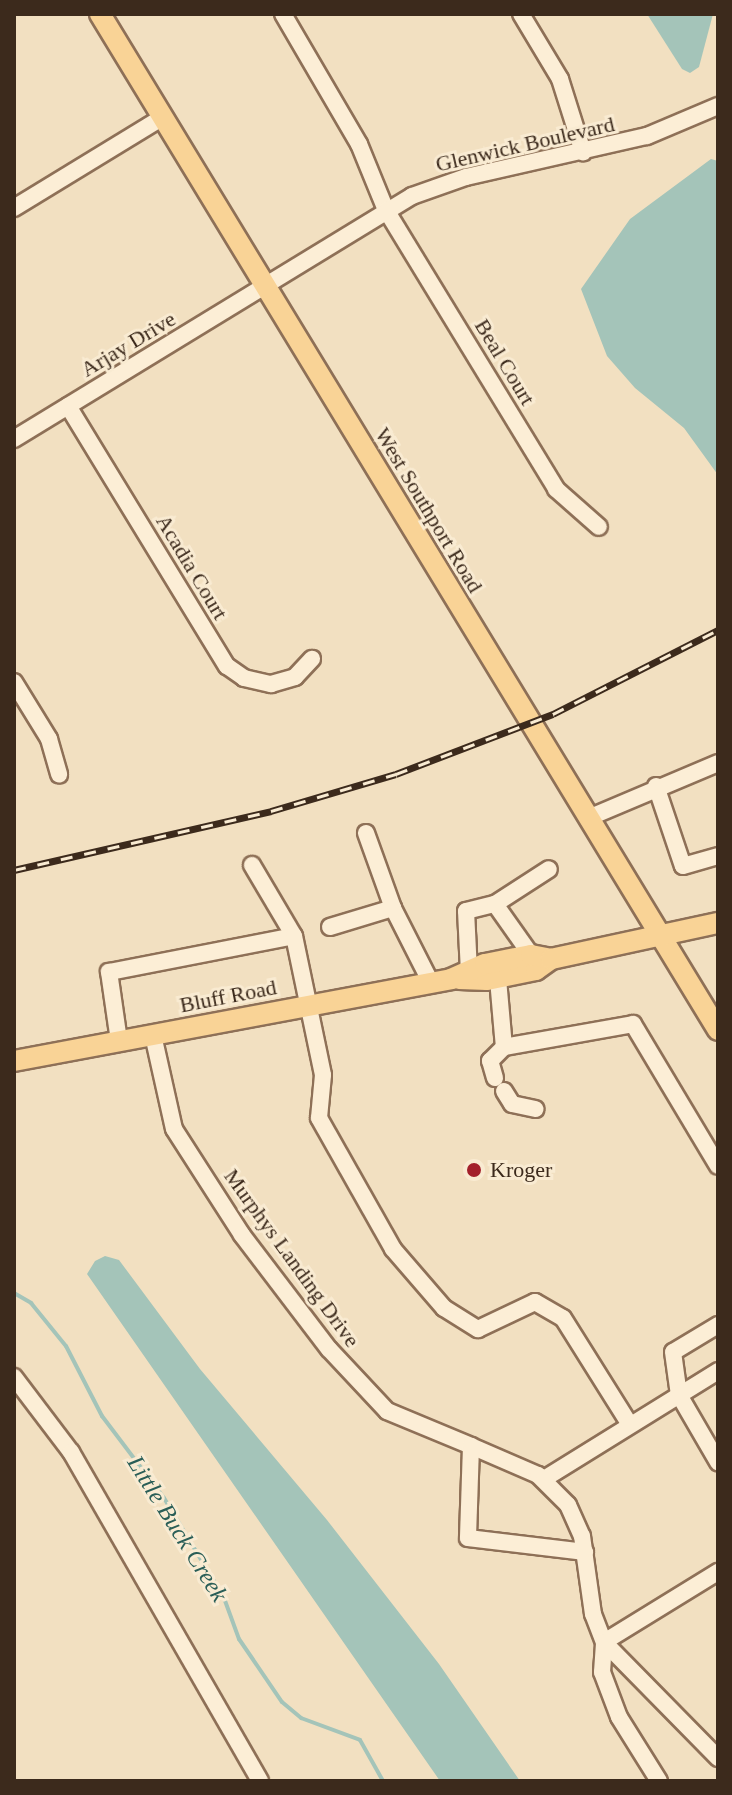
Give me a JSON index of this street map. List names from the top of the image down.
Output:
{
  "streets": {
    "main road": ["West Southport Road", "Bluff Road"],
    "street": [
      "Glenwick Boulevard",
      "Arjay Drive",
      "Beal Court",
      "Acadia Court",
      "Murphys Landing Drive"
    ]
  },
  "crossings": [
    ["Glenwick Boulevard", "Arjay Drive"],
    ["Glenwick Boulevard", "Beal Court"],
    ["Glenwick Boulevard", "West Southport Road"],
    ["Arjay Drive", "West Southport Road"],
    ["Arjay Drive", "Acadia Court"],
    ["West Southport Road", "Bluff Road"],
    ["Bluff Road", "Murphys Landing Drive"]
  ],
  "water": ["Little Buck Creek"],
  "places": ["Kroger"]
}
